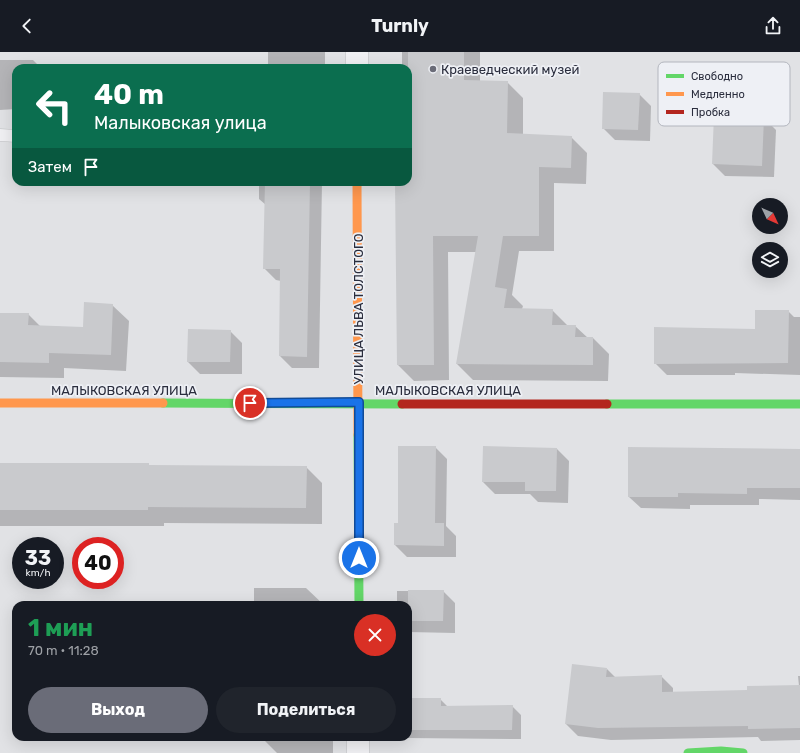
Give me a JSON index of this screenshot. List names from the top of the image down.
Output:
{
  "streets": {
    "street": ["УЛИЦА ЛЬВА ТОЛСТОГО", "МАЛЫКОВСКАЯ УЛИЦА"]
  },
  "crossings": [
    ["УЛИЦА ЛЬВА ТОЛСТОГО", "МАЛЫКОВСКАЯ УЛИЦА"]
  ],
  "places": ["Краеведческий музей"],
  "legend": ["Свободно", "Медленно", "Пробка"],
  "north": "bottom right",
  "page": {
    "header": "Turnly",
    "turn": ["40 m", "Малыковская улица"],
    "then": "Затем",
    "speed": "33 km/h",
    "limit": "40",
    "heading": ["1 мин", "70 m · 11:28"],
    "buttons": ["Выход", "Поделиться"]
  }
}
